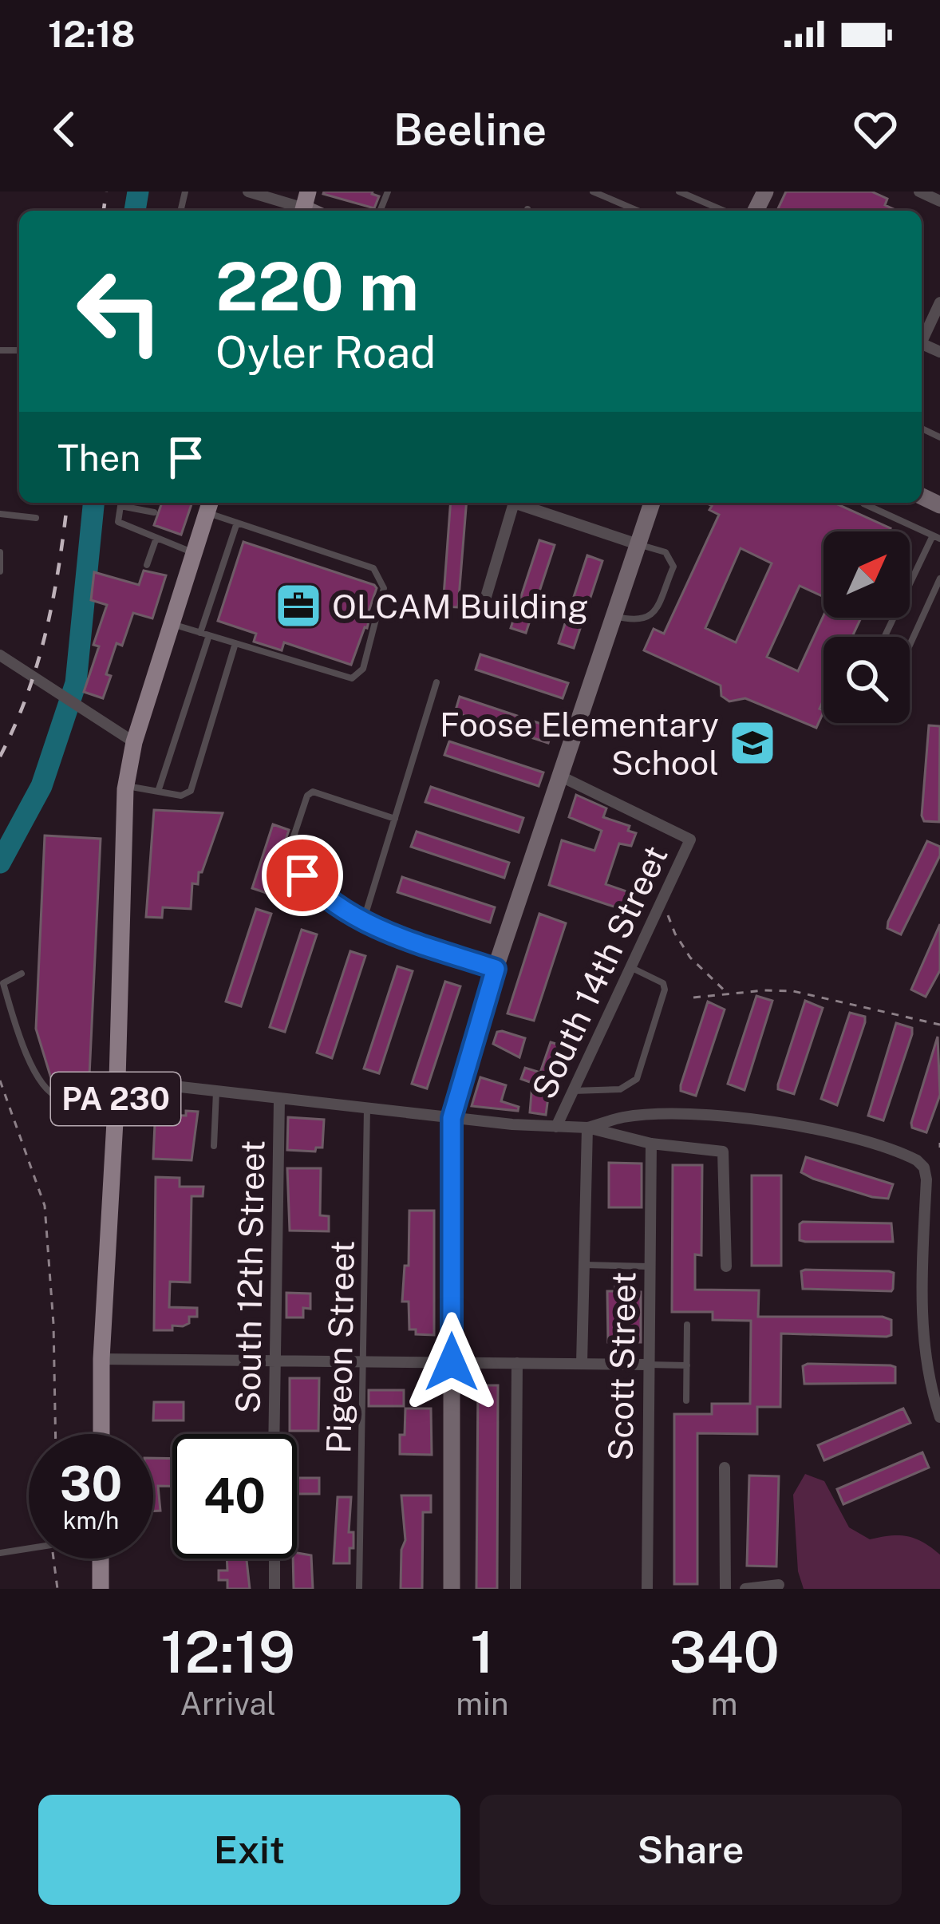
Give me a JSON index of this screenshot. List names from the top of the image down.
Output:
{
  "streets": {
    "main road": ["PA 230"],
    "street": ["South 14th Street", "South 12th Street", "Scott Street"],
    "lane": ["Pigeon Street"]
  },
  "places": {
    "office": ["OLCAM Building"],
    "school or university": ["Foose Elementary School"]
  },
  "north": "top right",
  "page": {
    "status": "12:18",
    "header": "Beeline",
    "turn": ["220 m", "Oyler Road"],
    "then": "Then",
    "speed": "30 km/h",
    "limit": "40",
    "eta": [
      "12:19",
      "Arrival",
      "1",
      "min",
      "340",
      "m"
    ],
    "buttons": ["Exit", "Share"]
  }
}
